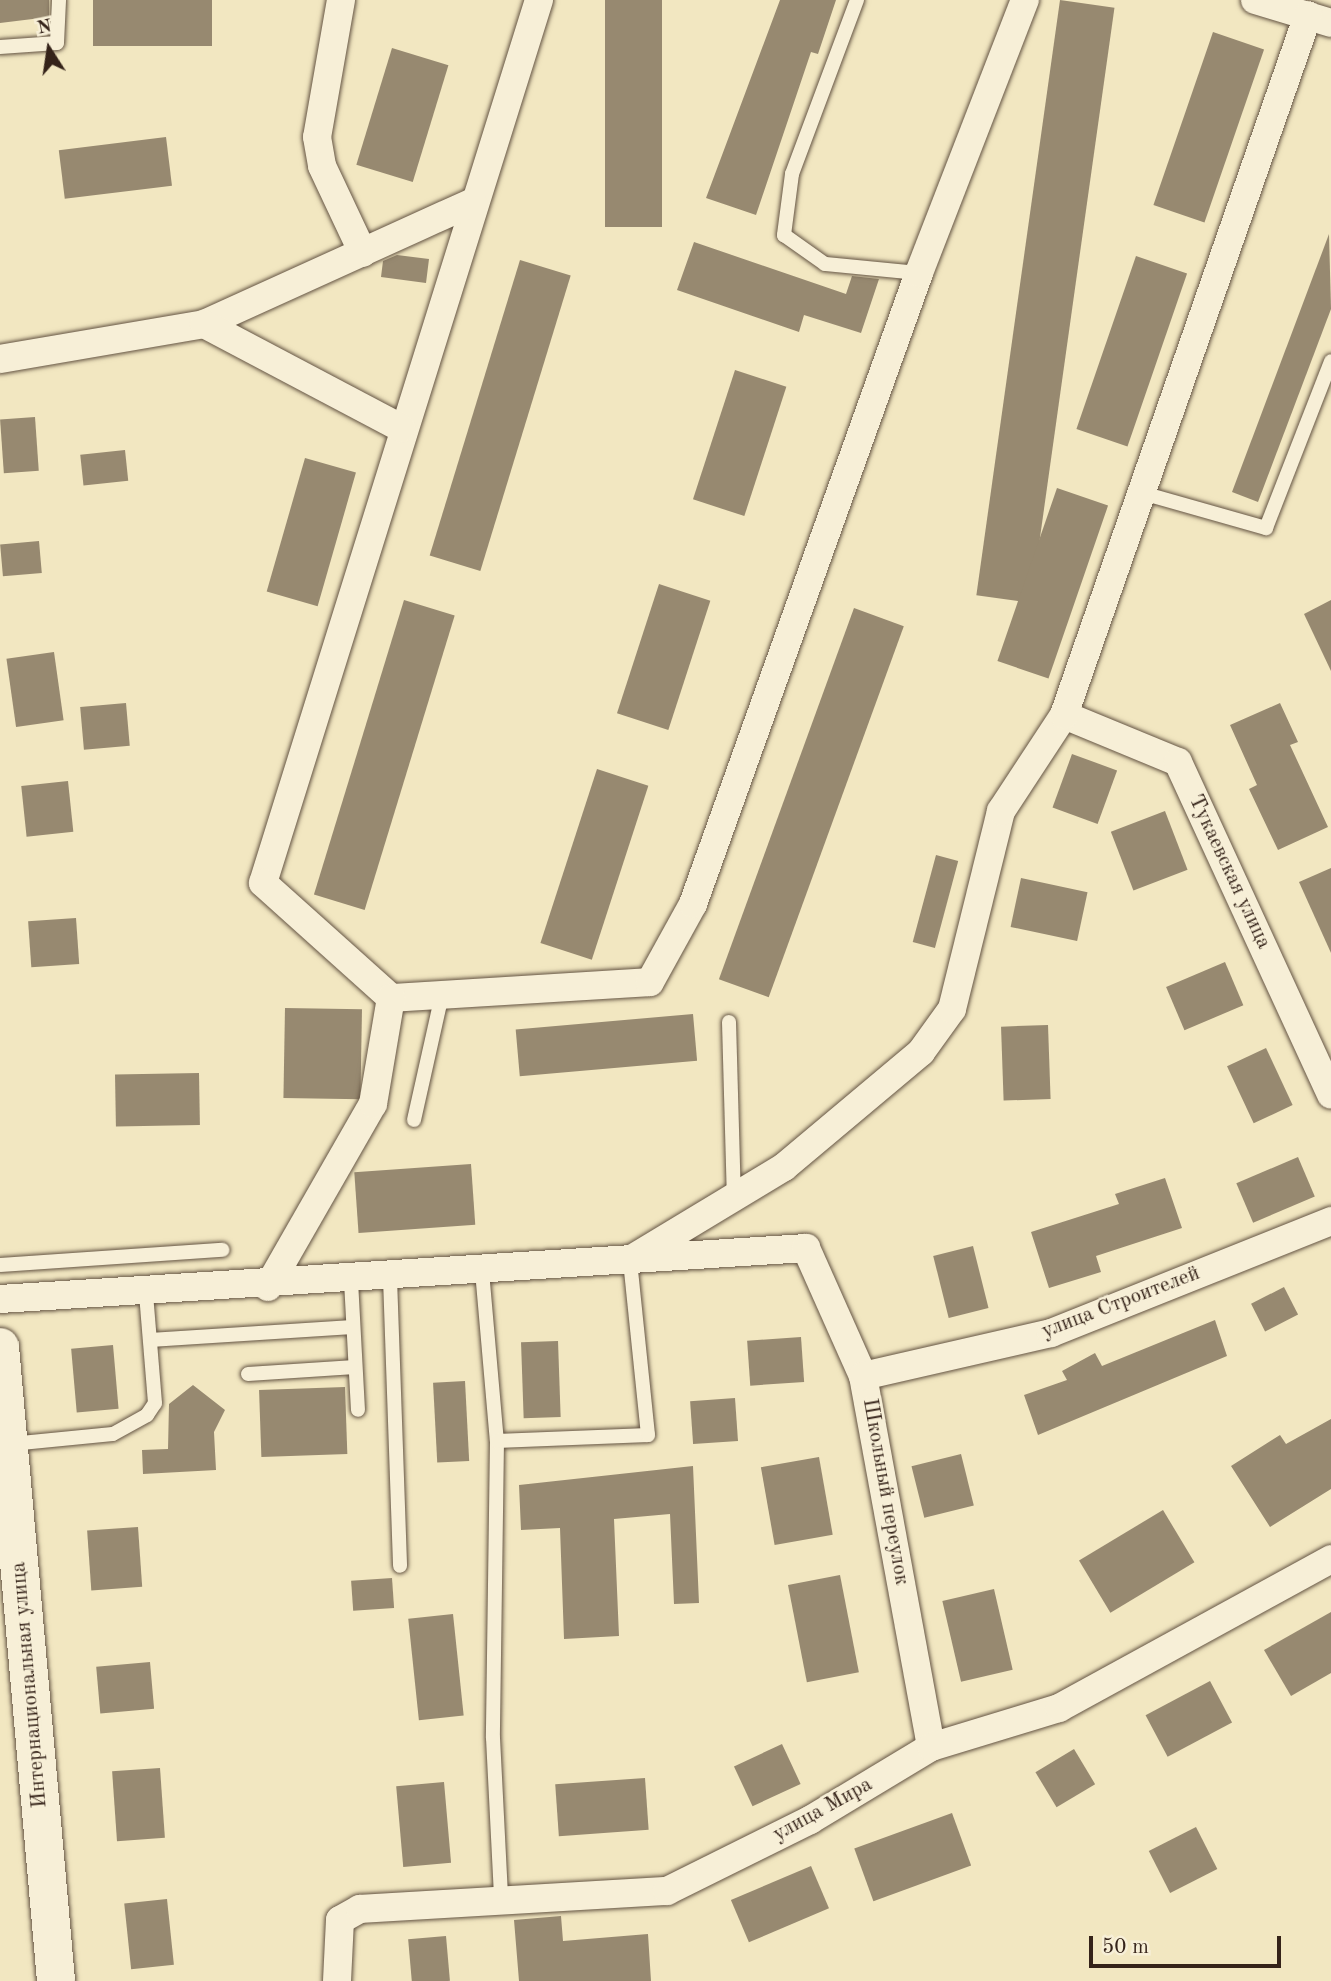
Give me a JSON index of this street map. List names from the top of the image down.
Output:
{
  "streets": {
    "street": [
      "Тукаевская улица",
      "улица Строителей",
      "Школьный переулок",
      "Интернациональная улица",
      "улица Мира"
    ]
  },
  "crossings": [
    ["улица Строителей", "Школьный переулок"],
    ["Школьный переулок", "улица Мира"]
  ],
  "scale_bar": "50 m",
  "north": "top"
}
